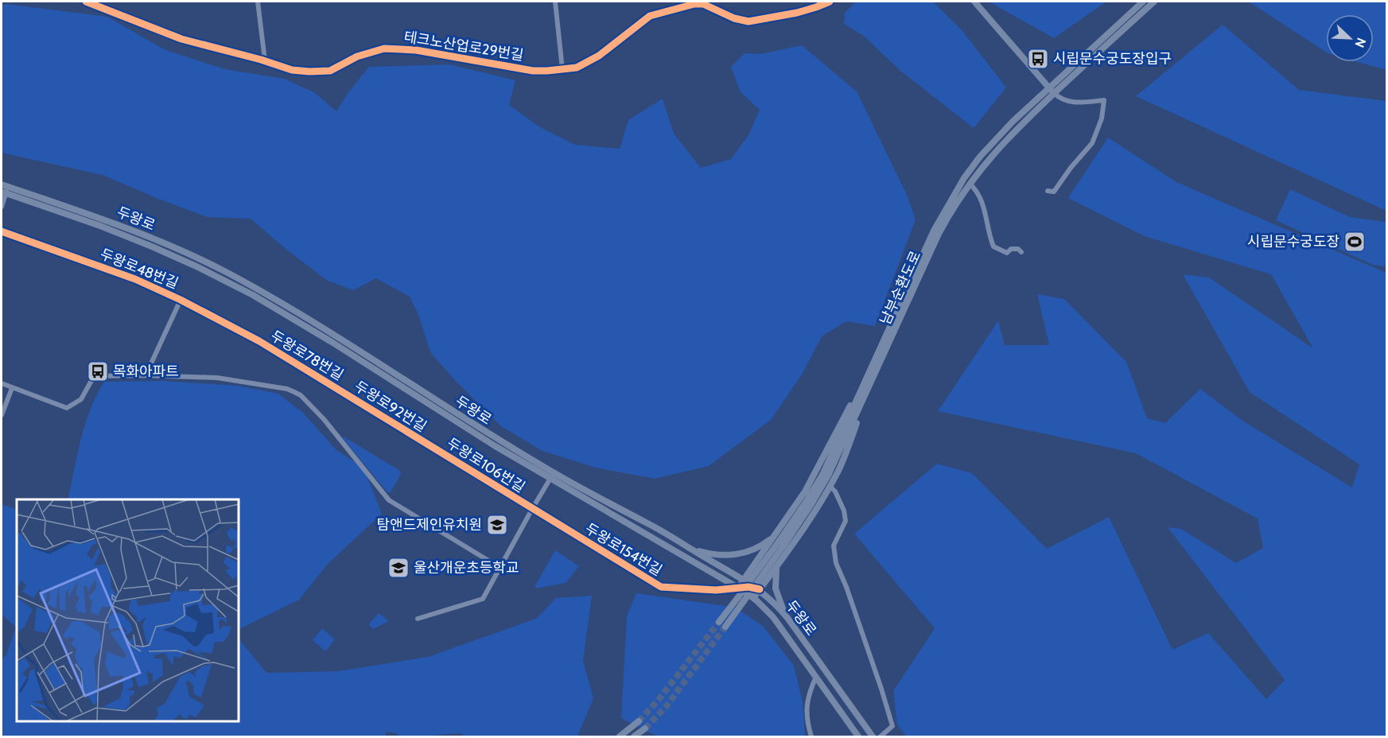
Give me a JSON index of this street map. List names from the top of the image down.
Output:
{
  "streets": {
    "main road": ["두왕로", "남부순환도로"],
    "street": [
      "테크노산업로29번길",
      "두왕로48번길",
      "두왕로78번길",
      "두왕로92번길",
      "두왕로106번길",
      "두왕로154번길"
    ]
  },
  "crossings": [
    ["두왕로", "두왕로154번길"],
    ["두왕로48번길", "두왕로78번길"],
    ["두왕로78번길", "두왕로92번길"],
    ["두왕로92번길", "두왕로106번길"],
    ["두왕로106번길", "두왕로154번길"]
  ],
  "places": {
    "bus stop": ["시립문수궁도장입구", "목화아파트"],
    "sports": ["시립문수궁도장"],
    "school or university": ["탐앤드제인유치원", "울산개운초등학교"]
  },
  "north": "bottom right"
}
